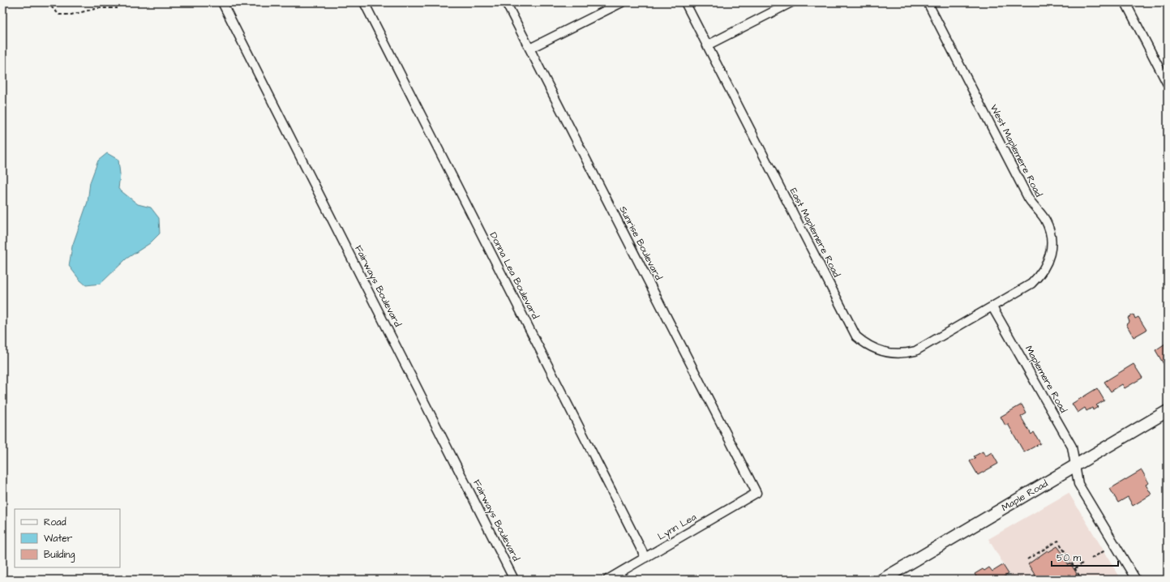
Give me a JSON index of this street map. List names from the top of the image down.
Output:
{
  "streets": {
    "main road": ["Maple Road"],
    "street": [
      "West Maplemere Road",
      "East Maplemere Road",
      "Sunrise Boulevard",
      "Donna Lea Boulevard",
      "Fairways Boulevard",
      "Maplemere Road",
      "Lynn Lea"
    ]
  },
  "crossings": [
    ["West Maplemere Road", "East Maplemere Road"],
    ["West Maplemere Road", "Maplemere Road"],
    ["East Maplemere Road", "Maplemere Road"],
    ["Sunrise Boulevard", "Lynn Lea"],
    ["Donna Lea Boulevard", "Lynn Lea"],
    ["Maplemere Road", "Maple Road"]
  ],
  "legend": ["Road", "Water", "Building"],
  "scale_bar": "50 m"
}
